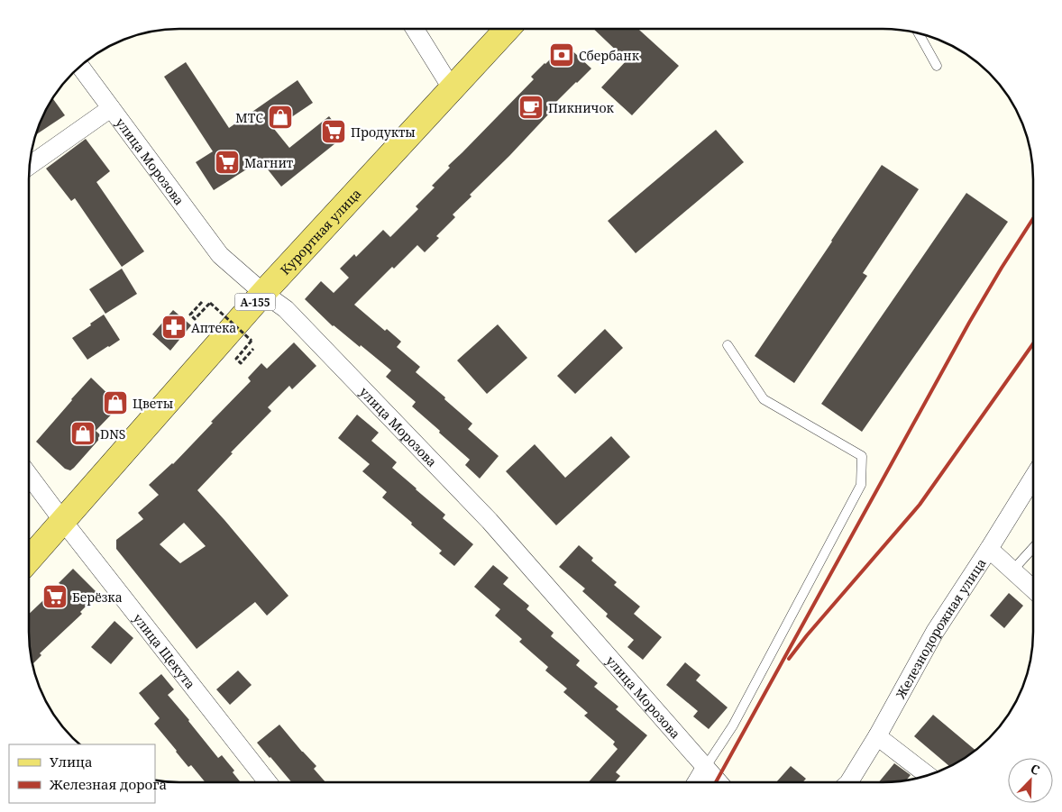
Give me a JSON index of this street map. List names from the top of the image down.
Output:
{
  "streets": {
    "main road": ["Курортная улица", "А-155"],
    "street": ["улица Морозова", "Железнодорожная улица", "улица Щекута"]
  },
  "crossings": [
    ["улица Морозова", "Курортная улица"],
    ["Курортная улица", "улица Щекута"]
  ],
  "places": {
    "bank": ["Сбербанк"],
    "cafe": ["Пикничок"],
    "shop": ["МТС", "Цветы", "DNS"],
    "supermarket": ["Продукты", "Магнит", "Берёзка"],
    "pharmacy": ["Аптека"]
  },
  "legend": ["Улица", "Железная дорога"],
  "north": "top right"
}
